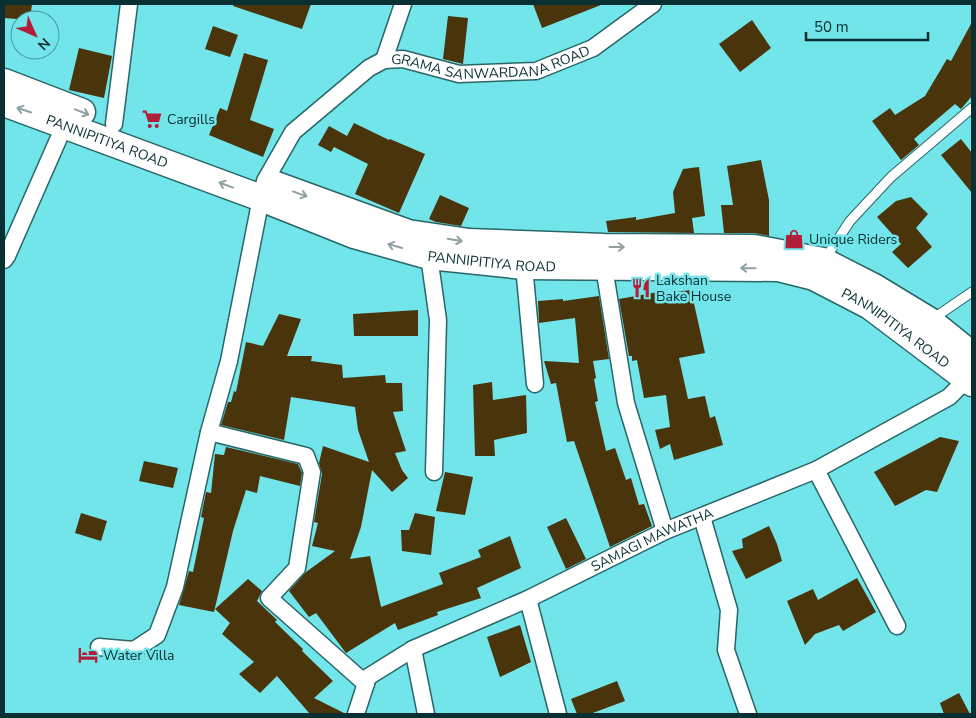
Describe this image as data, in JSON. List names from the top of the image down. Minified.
{"streets":{"main road":["PANNIPITIYA ROAD"],"street":["GRAMA SANWARDANA ROAD","SAMAGI MAWATHA"]},"crossings":[["GRAMA SANWARDANA ROAD","PANNIPITIYA ROAD"],["PANNIPITIYA ROAD","SAMAGI MAWATHA"]],"places":{"supermarket":["Cargills"],"shop":["Unique Riders"],"restaurant":["Lakshan Bake House"],"hotel":["Water Villa"]},"scale_bar":"50 m","north":"bottom right"}
